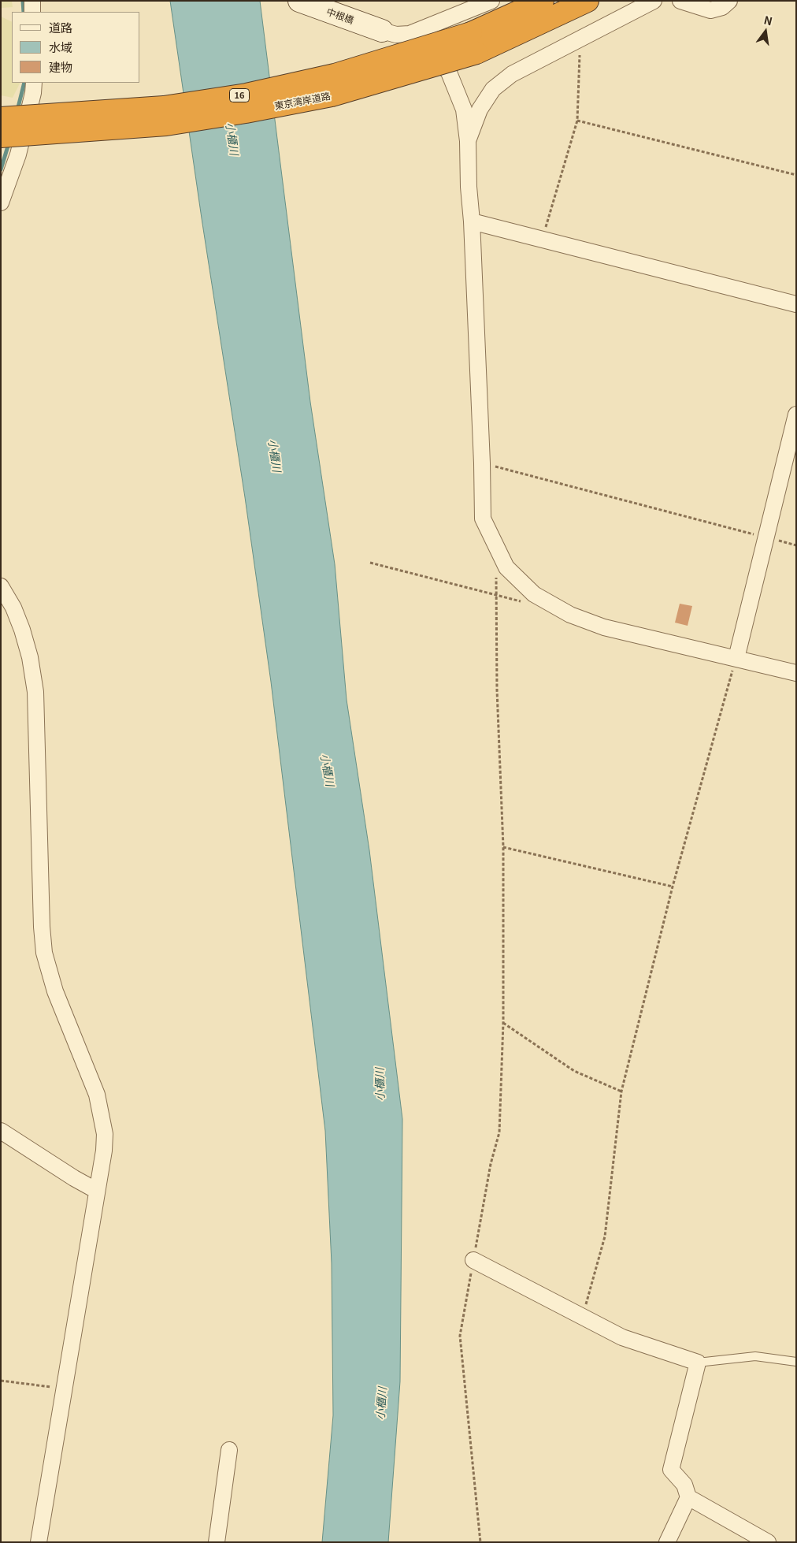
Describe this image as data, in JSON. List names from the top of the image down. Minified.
{"streets":{"highway":["16","東京湾岸道路"],"street":["中根橋"]},"water":["小櫃川"],"legend":["道路","水域","建物"],"north":"top"}
